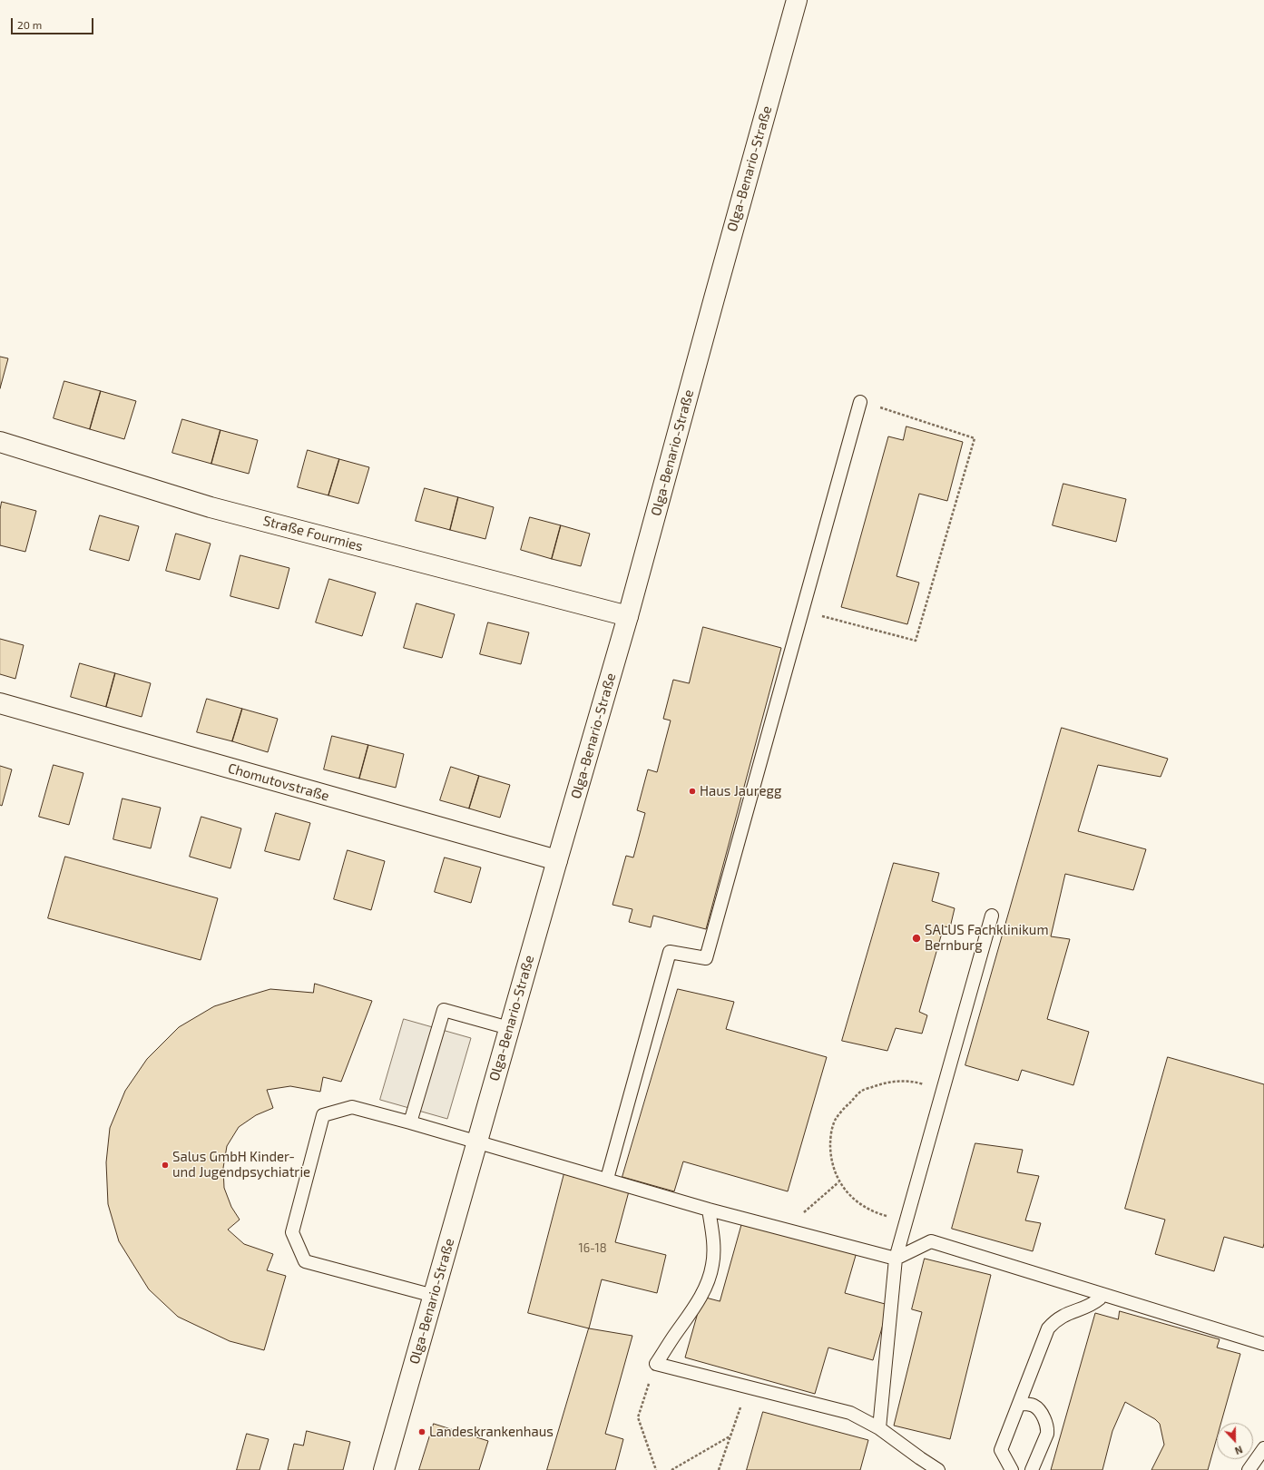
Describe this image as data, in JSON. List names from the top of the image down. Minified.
{"streets":{"street":["Olga-Benario-Straße","Straße Fourmies","Chomutovstraße"]},"crossings":[["Olga-Benario-Straße","Straße Fourmies"],["Olga-Benario-Straße","Chomutovstraße"]],"places":["Haus Jauregg","SALUS Fachklinikum Bernburg","Salus GmbH Kinder- und Jugendpsychiatrie","Landeskrankenhaus"],"house_numbers":["16-18"],"scale_bar":"20 m","north":"bottom"}
